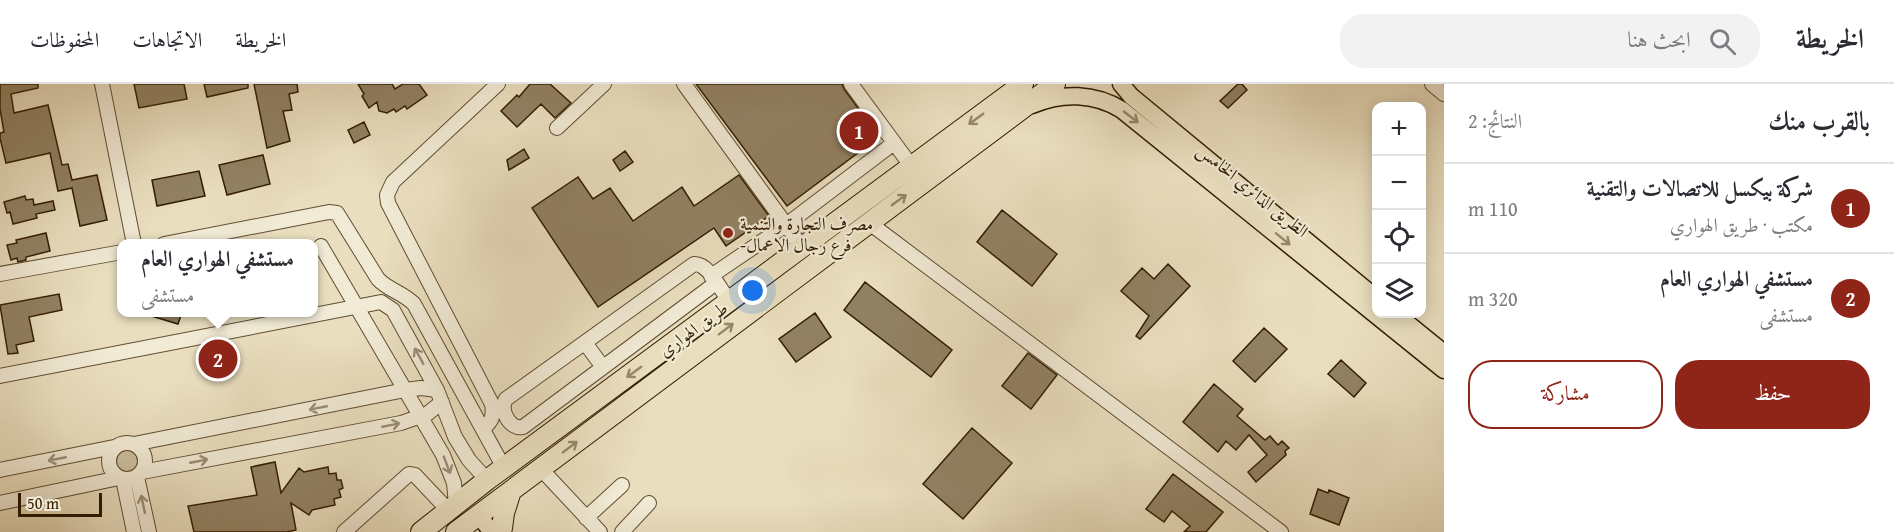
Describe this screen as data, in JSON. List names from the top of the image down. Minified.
{"streets":{"highway":["طريق الهواري"],"main road":["الطريق الدائري الخامس"]},"crossings":[["الطريق الدائري الخامس","طريق الهواري"]],"places":["مصرف التجارة والتنمية -فرع رجال الاعمال"],"scale_bar":"50 m","page":{"header":"الخريطة","search":"ابحث هنا","nav":["الخريطة","الاتجاهات","المحفوظات"],"heading":["بالقرب منك","النتائج: 2"],"map_buttons":["+","−"],"pins":["1","2"],"list":[{"mark":"1","name":"شركة بيكسل للاتصالات والتقنية","note":"مكتب · طريق الهواري","value":"110 m"},{"mark":"2","name":"مستشفي الهواري العام","note":"مستشفى","value":"320 m"}],"popup":["مستشفي الهواري العام","مستشفى"],"buttons":["حفظ","مشاركة"],"scale":"50 m"}}
